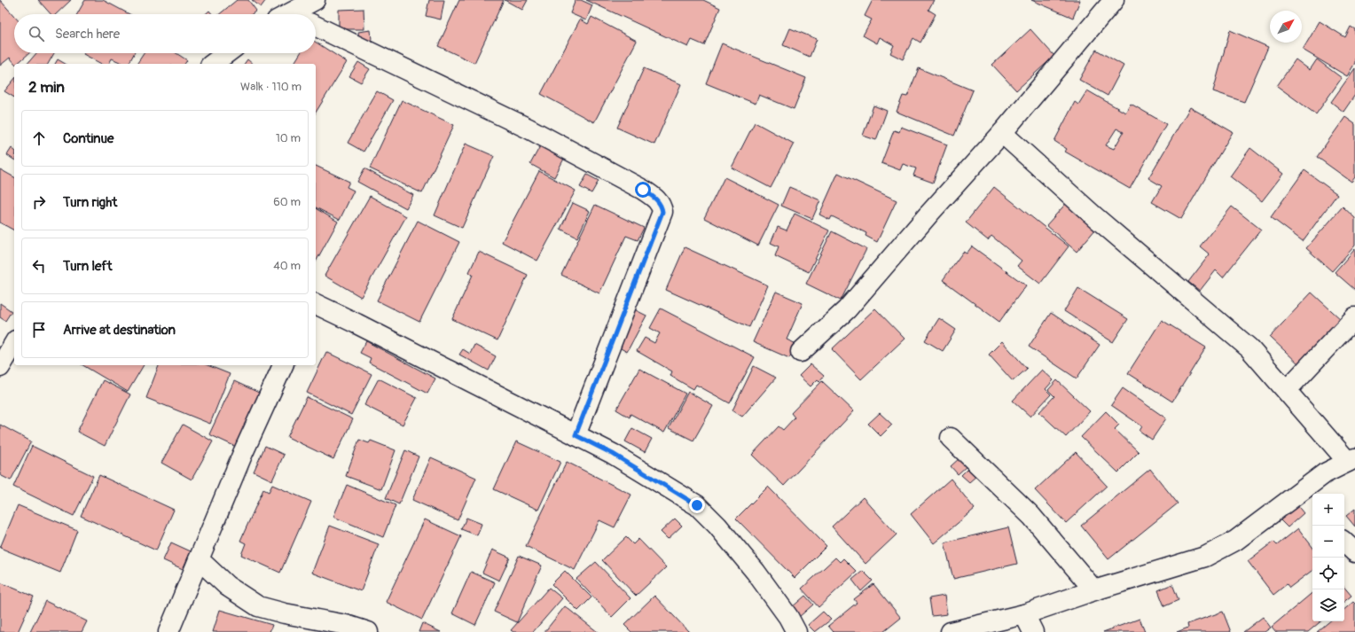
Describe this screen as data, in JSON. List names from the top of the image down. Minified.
{"north":"top right","page":{"search":"Search here","heading":["2 min","Walk · 110 m"],"list":[["Continue","10 m"],["Turn right","60 m"],["Turn left","40 m"],"Arrive at destination"],"map_buttons":["+","−"]}}
